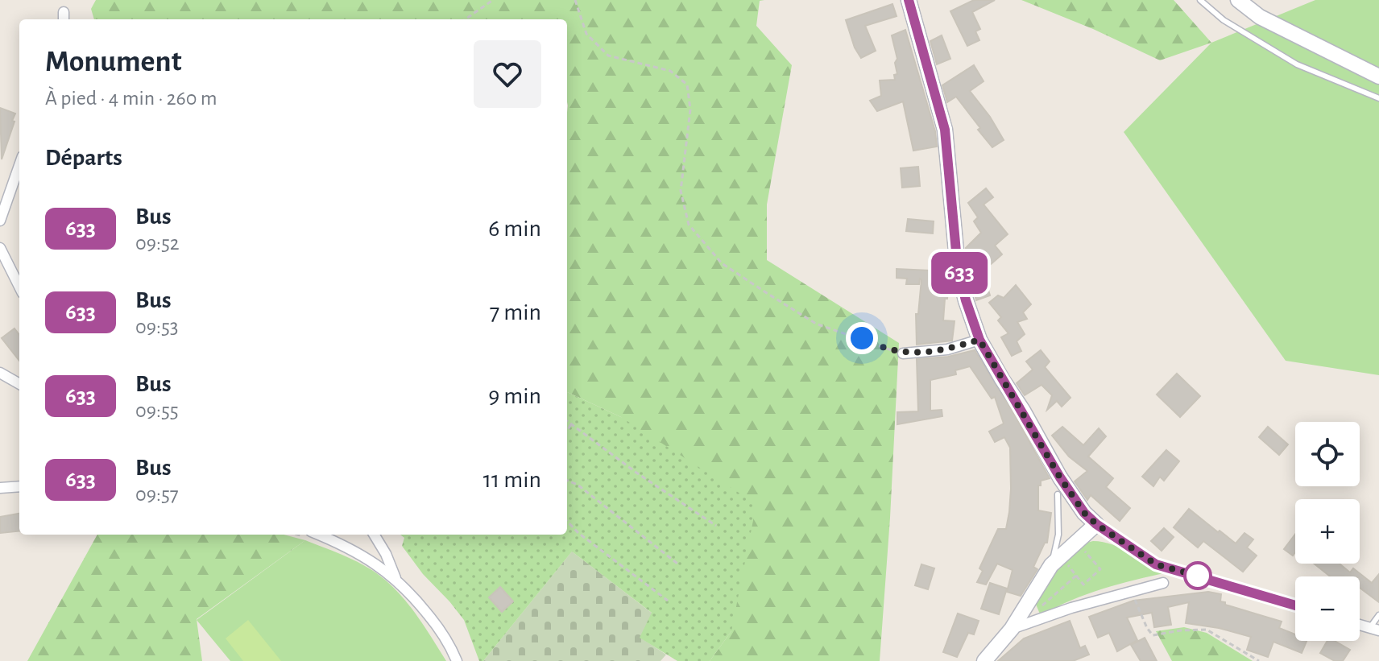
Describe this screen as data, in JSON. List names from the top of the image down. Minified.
{"lines":["bus line 633"],"page":{"on_map":"633","heading":[["Monument","À pied · 4 min · 260 m"],"Départs"],"list":[{"mark":"633","name":"Bus","note":"09:52","value":"6 min"},{"mark":"633","name":"Bus","note":"09:53","value":"7 min"},{"mark":"633","name":"Bus","note":"09:55","value":"9 min"},{"mark":"633","name":"Bus","note":"09:57","value":"11 min"}],"map_buttons":["+","−"]}}
